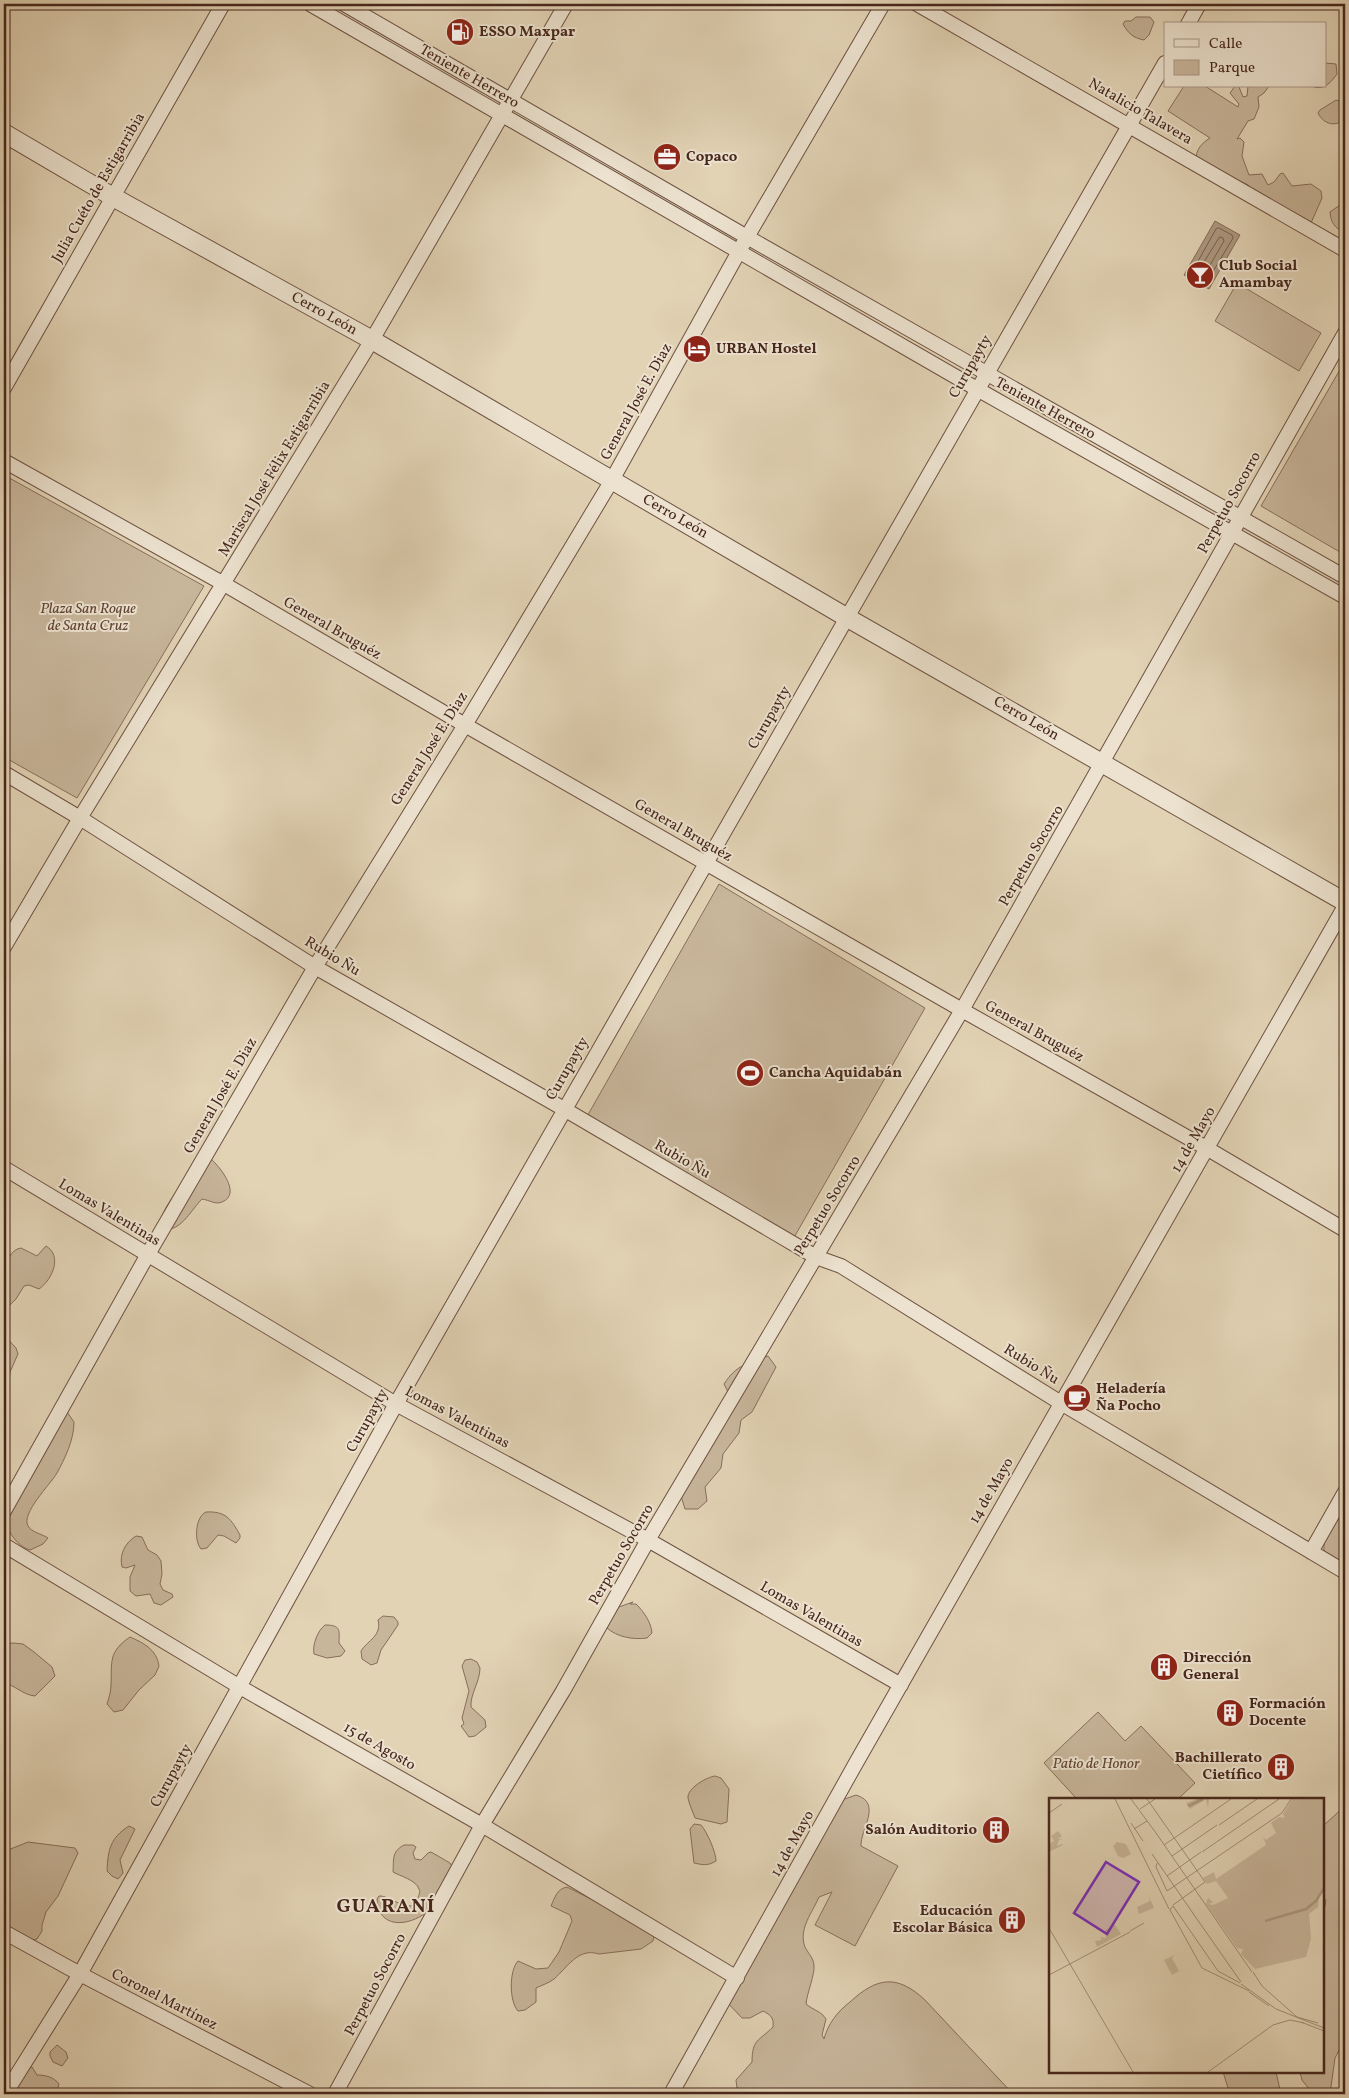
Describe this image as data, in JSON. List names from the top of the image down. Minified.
{"streets":{"street":["Teniente Herrero","Natalicio Talavera","Julia Cuéto de Estigarribia","Cerro León","Curupayty","General José E. Diaz","Mariscal José Félix Estigarribia","Perpetuo Socorro","General Bruguéz","Rubio Ñu","14 de Mayo","Lomas Valentinas","15 de Agosto","Coronel Martínez"]},"crossings":[["Teniente Herrero","Curupayty"],["Teniente Herrero","General José E. Diaz"],["Teniente Herrero","Mariscal José Félix Estigarribia"],["Teniente Herrero","Perpetuo Socorro"],["Natalicio Talavera","Curupayty"],["Julia Cuéto de Estigarribia","Cerro León"],["Cerro León","Curupayty"],["Cerro León","General José E. Diaz"],["Cerro León","Mariscal José Félix Estigarribia"],["Cerro León","Perpetuo Socorro"],["Curupayty","General Bruguéz"],["Curupayty","Rubio Ñu"],["Curupayty","Lomas Valentinas"],["Curupayty","15 de Agosto"],["Curupayty","Coronel Martínez"],["General José E. Diaz","General Bruguéz"],["General José E. Diaz","Rubio Ñu"],["General José E. Diaz","Lomas Valentinas"],["Mariscal José Félix Estigarribia","General Bruguéz"],["Mariscal José Félix Estigarribia","Rubio Ñu"],["Perpetuo Socorro","General Bruguéz"],["Perpetuo Socorro","Rubio Ñu"],["Perpetuo Socorro","Lomas Valentinas"],["Perpetuo Socorro","15 de Agosto"],["General Bruguéz","14 de Mayo"],["Rubio Ñu","14 de Mayo"],["14 de Mayo","Lomas Valentinas"],["14 de Mayo","15 de Agosto"]],"districts":["GUARANÍ"],"parks":["Plaza San Roque de Santa Cruz","Patio de Honor"],"places":{"fuel station":["ESSO Maxpar"],"office":["Copaco"],"bar":["Club Social Amambay"],"hotel":["URBAN Hostel"],"sports":["Cancha Aquidabán"],"cafe":["Heladería Ña Pocho"],"building":["Dirección General","Formación Docente","Bachillerato Cietífico","Salón Auditorio","Educación Escolar Básica"]},"legend":["Calle","Parque"]}
